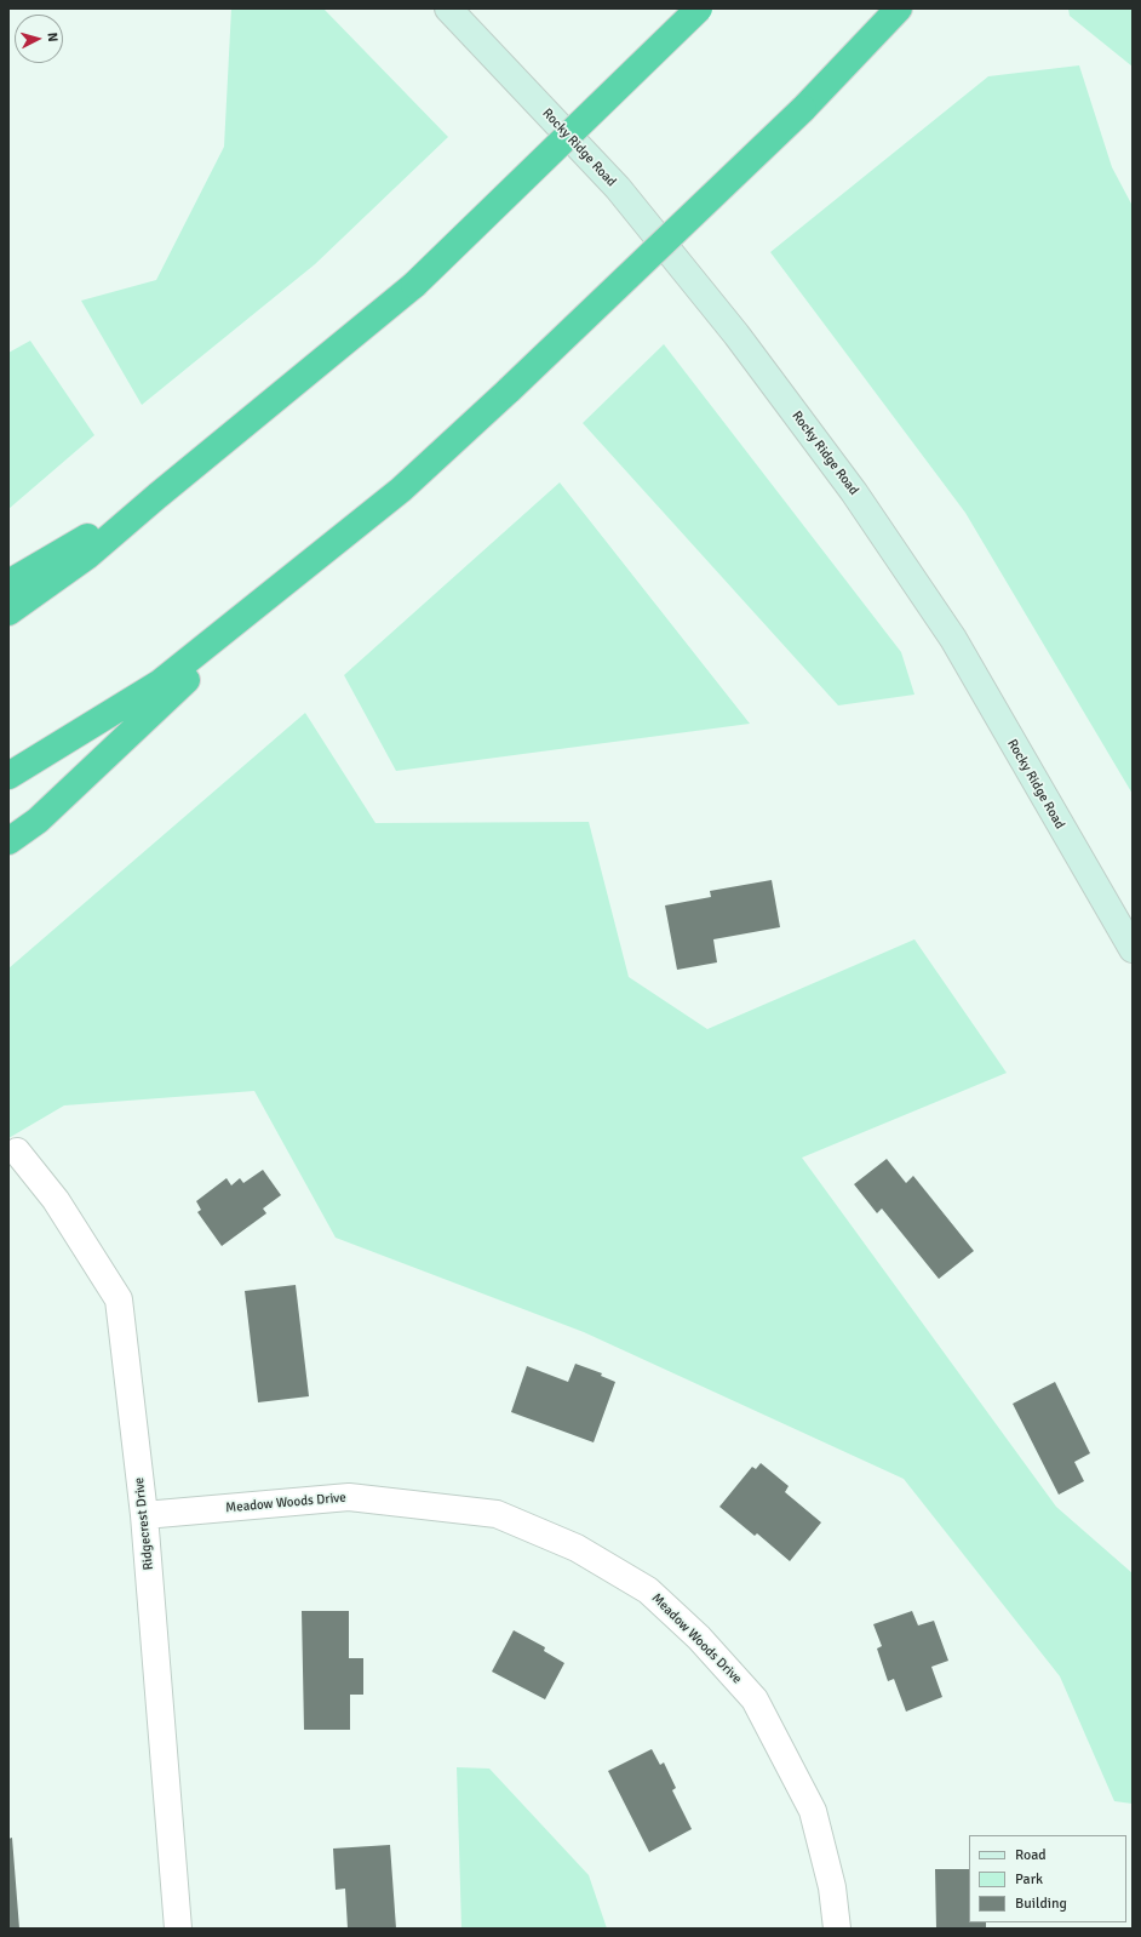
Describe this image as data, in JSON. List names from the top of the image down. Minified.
{"streets":{"main road":["Rocky Ridge Road"],"street":["Meadow Woods Drive","Ridgecrest Drive"]},"crossings":[["Meadow Woods Drive","Ridgecrest Drive"]],"legend":["Road","Park","Building"],"north":"right"}
